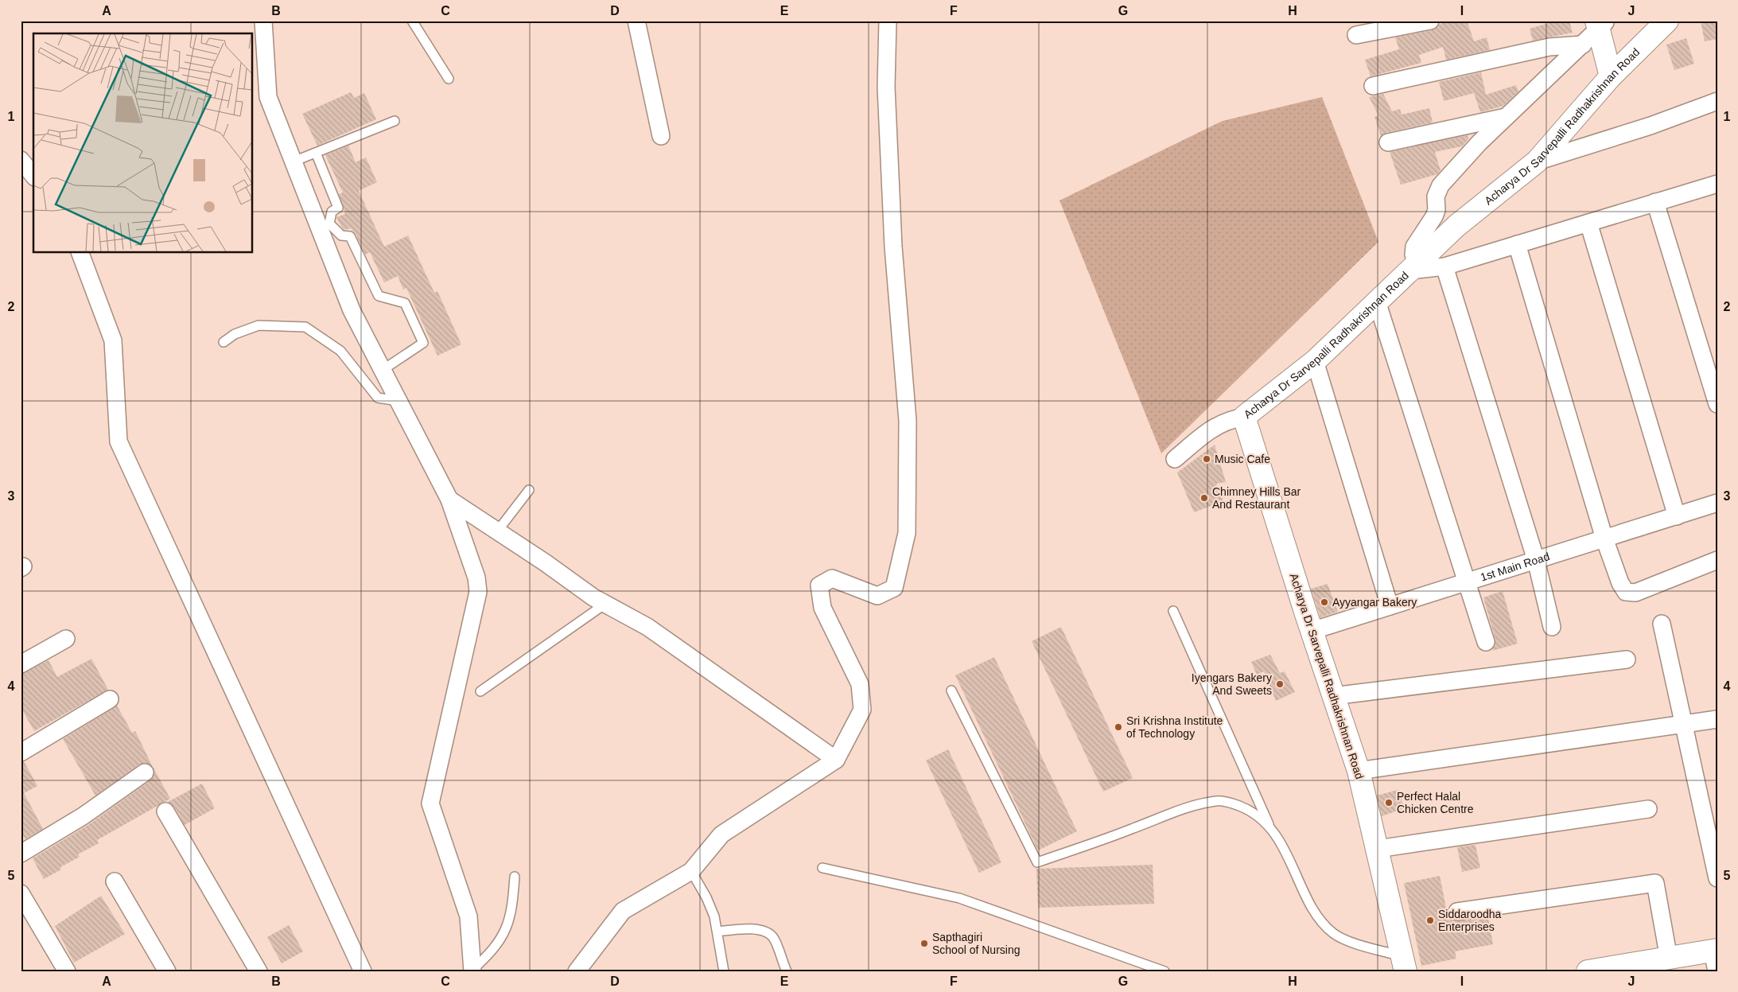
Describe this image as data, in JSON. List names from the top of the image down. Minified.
{"streets":{"street":["Acharya Dr Sarvepalli Radhakrishnan Road","1st Main Road"]},"crossings":[["Acharya Dr Sarvepalli Radhakrishnan Road","1st Main Road"]],"places":["Music Cafe","Chimney Hills Bar And Restaurant","Ayyangar Bakery","Iyengars Bakery And Sweets","Sri Krishna Institute of Technology","Perfect Halal Chicken Centre","Siddaroodha Enterprises","Sapthagiri School of Nursing"],"grid":{"columns":["A","B","C","D","E","F","G","H","I","J"],"rows":["1","2","3","4","5"]}}
